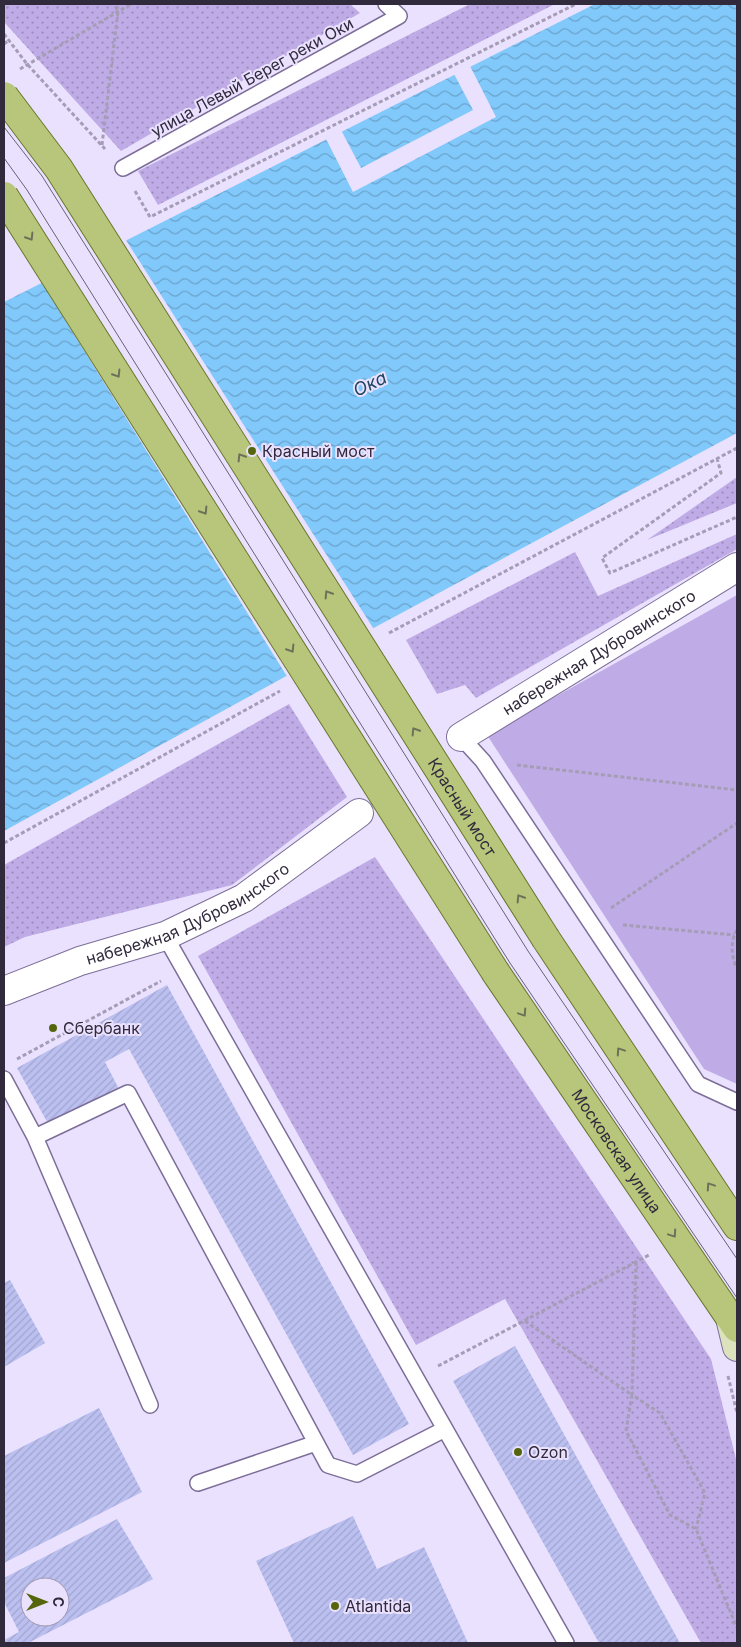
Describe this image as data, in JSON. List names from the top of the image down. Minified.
{"streets":{"main road":["Красный мост","Московская улица"],"street":["набережная Дубровинского"],"lane":["улица Левый Берег реки Оки"]},"one_way":["Красный мост","Московская улица"],"water":["Ока"],"places":["Красный мост","Сбербанк","Ozon","Atlantida"],"north":"right"}
